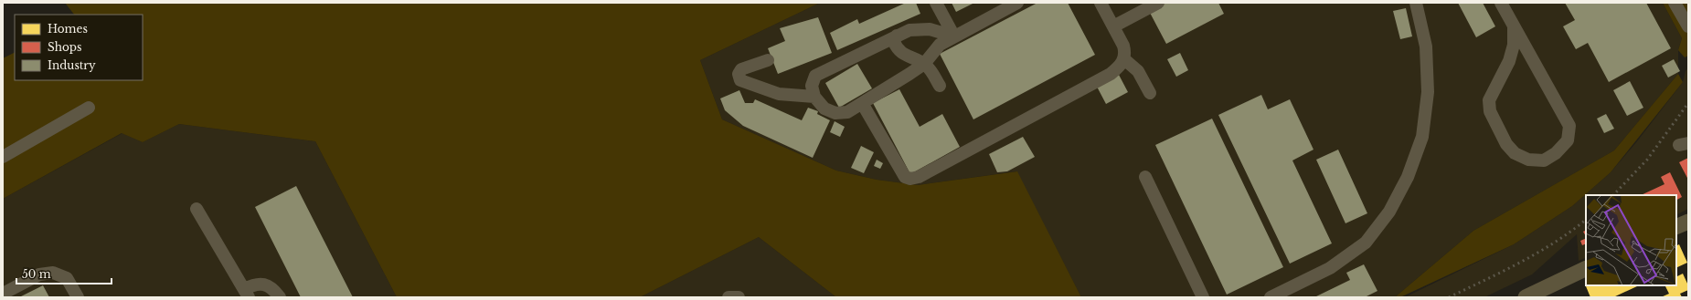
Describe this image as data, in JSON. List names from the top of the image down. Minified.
{"legend":["Homes","Shops","Industry"],"scale_bar":"50 m"}
